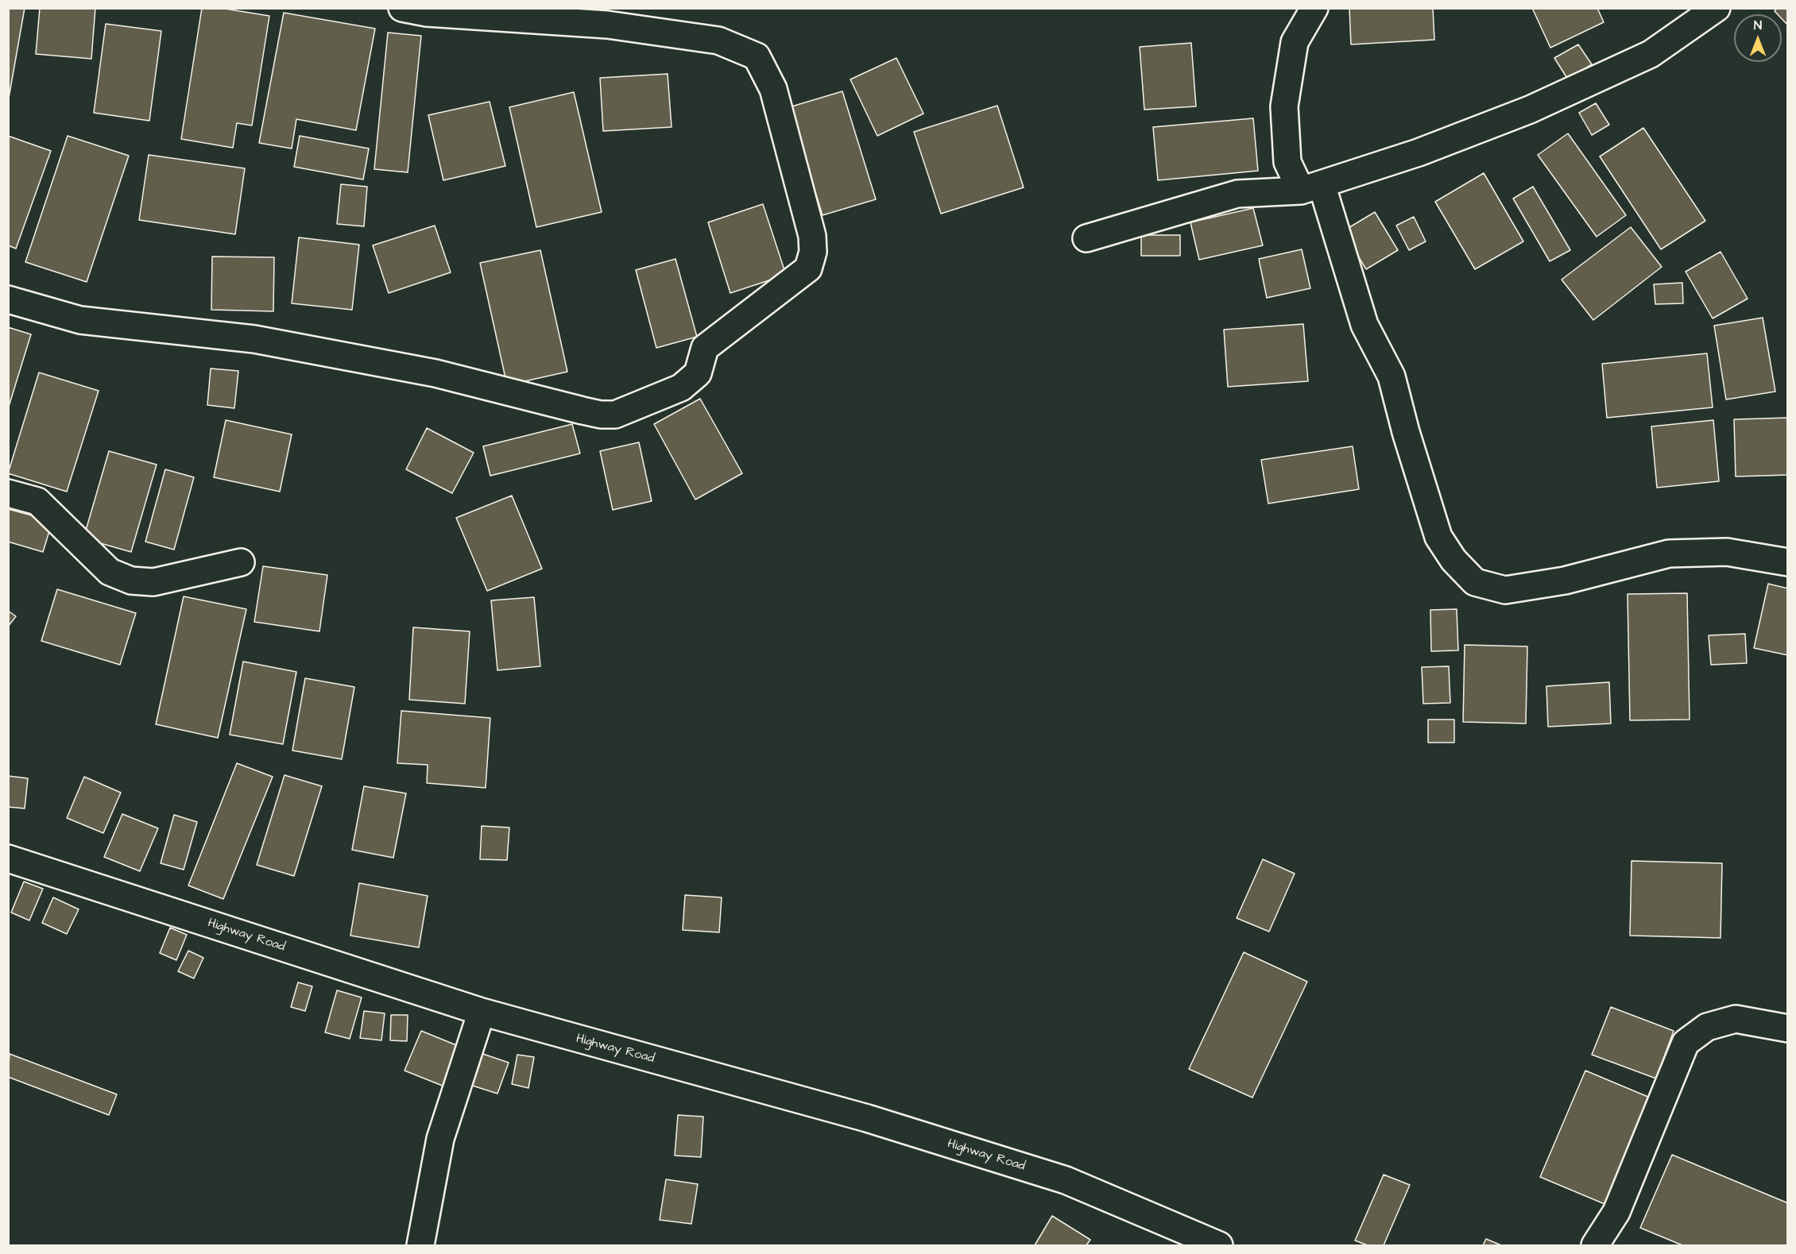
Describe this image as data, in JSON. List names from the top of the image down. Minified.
{"streets":{"street":["Highway Road"]},"north":"top"}
